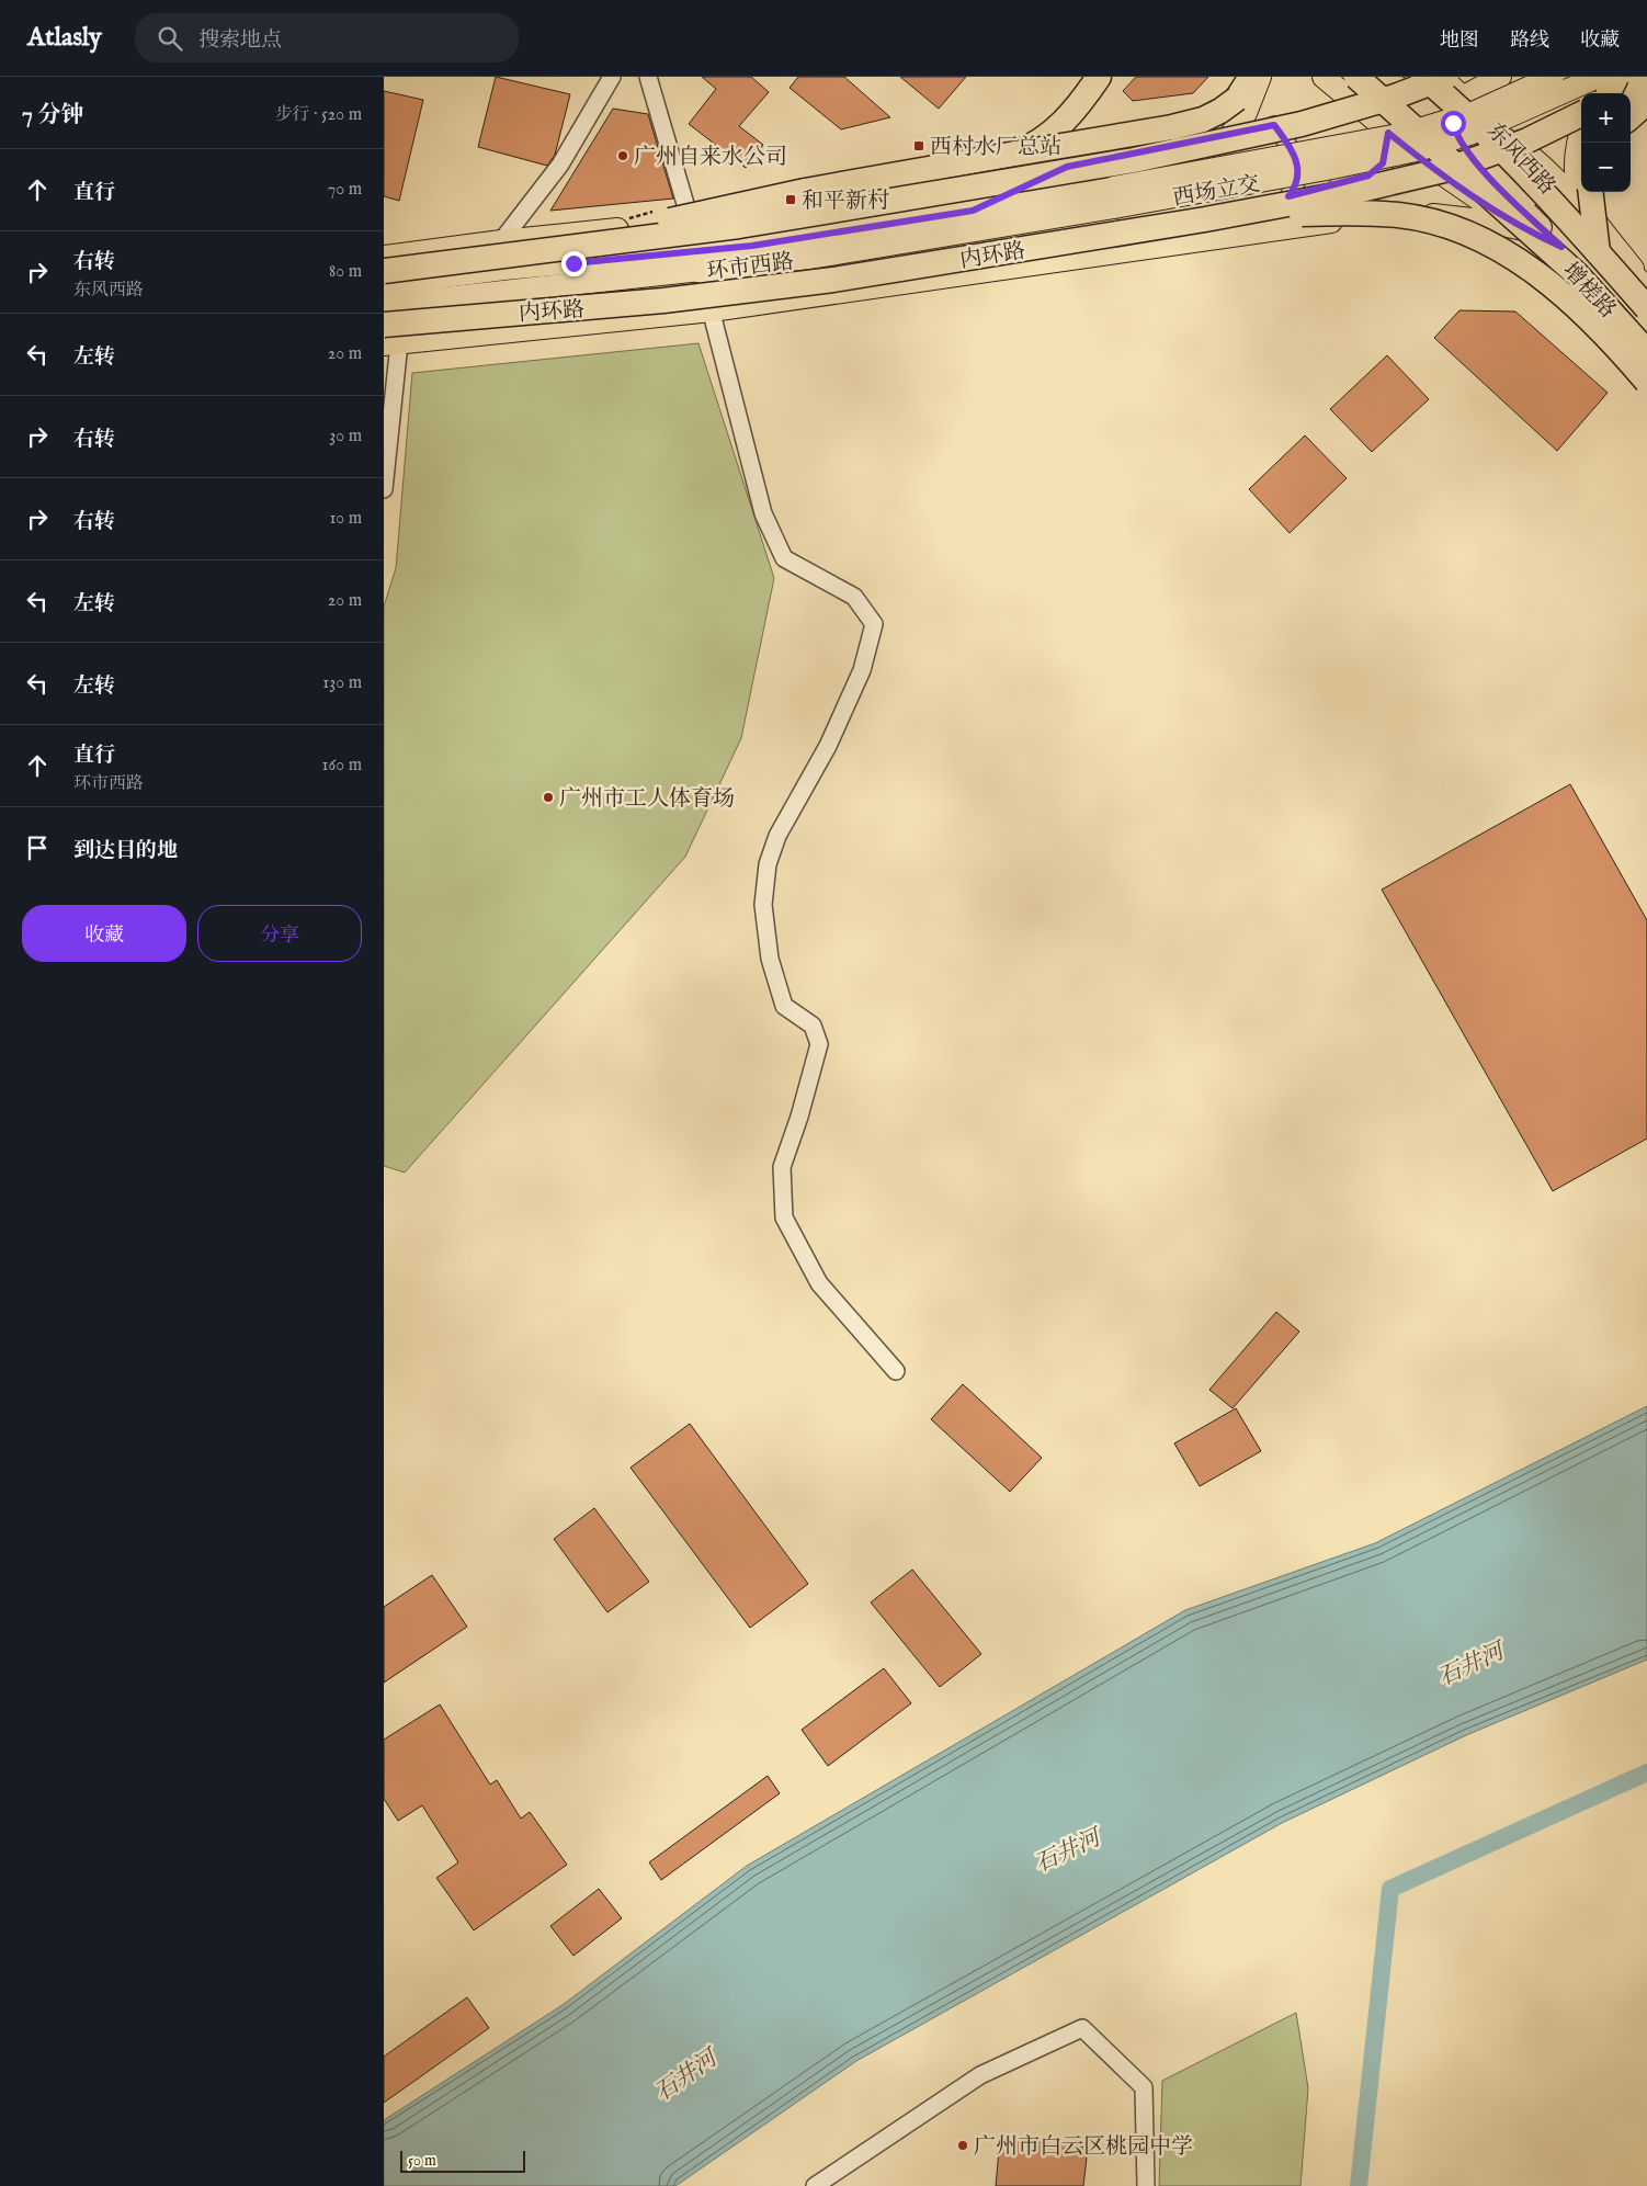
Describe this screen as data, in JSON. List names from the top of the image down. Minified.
{"streets":{"highway":["内环路","增槎路"],"main road":["东风西路","西场立交","环市西路"]},"crossings":[["东风西路","增槎路"],["西场立交","环市西路"]],"water":["石井河"],"places":{"transit":["西村水厂总站","和平新村"],"other":["广州自来水公司","广州市工人体育场","广州市白云区桃园中学"]},"scale_bar":"50 m","page":{"header":"Atlasly","search":"搜索地点","nav":["地图","路线","收藏"],"heading":["7 分钟","步行 · 520 m"],"map_buttons":["+","−"],"list":[["直行","70 m"],["右转","东风西路","80 m"],["左转","20 m"],["右转","30 m"],["右转","10 m"],["左转","20 m"],["左转","130 m"],["直行","环市西路","160 m"],"到达目的地"],"buttons":["收藏","分享"],"scale":"50 m"}}
